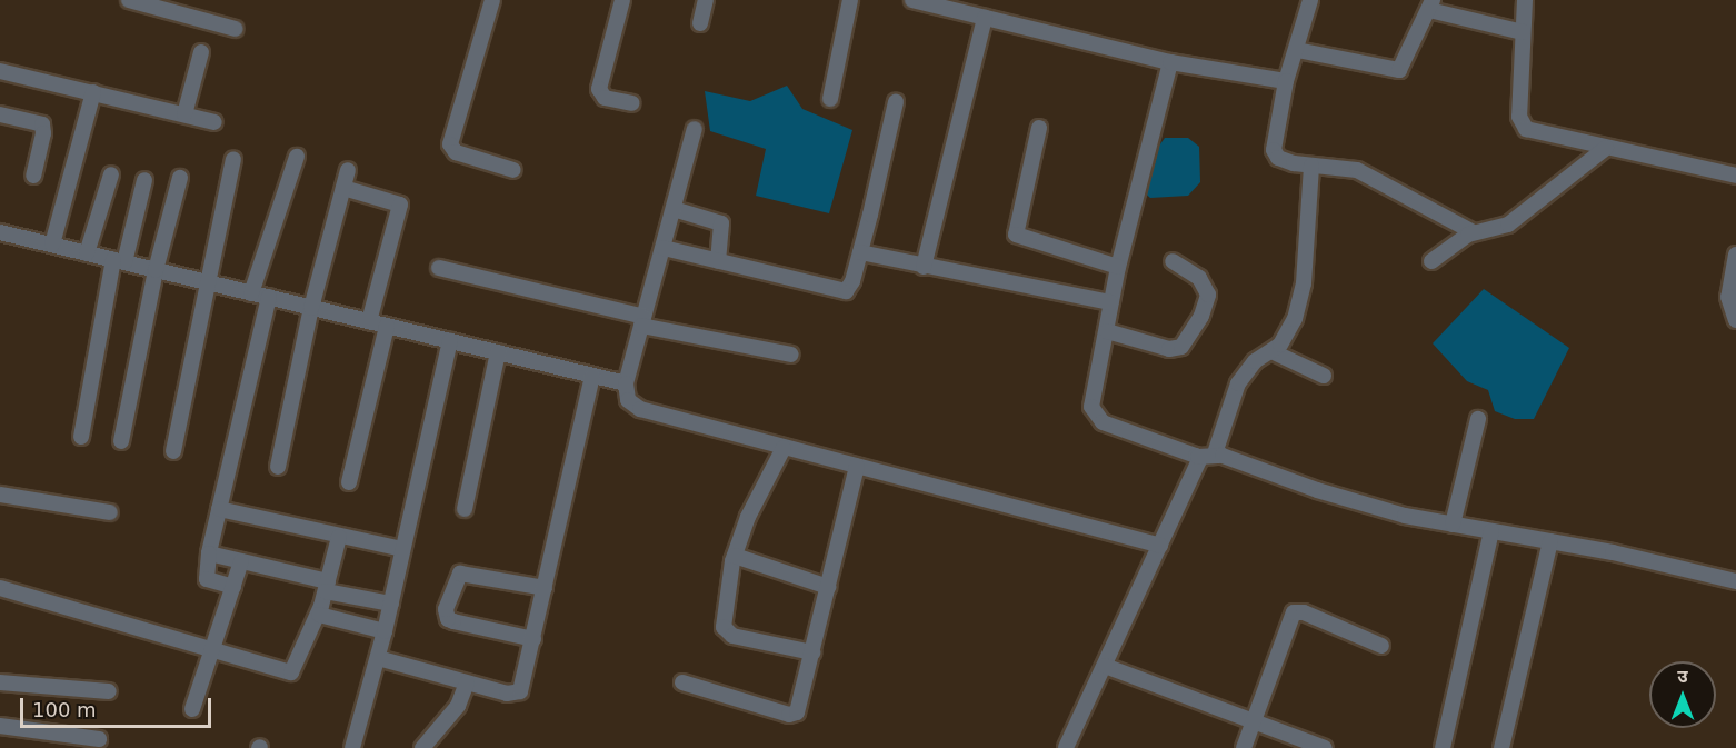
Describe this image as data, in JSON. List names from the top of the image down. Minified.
{"scale_bar":"100 m","north":"top"}
